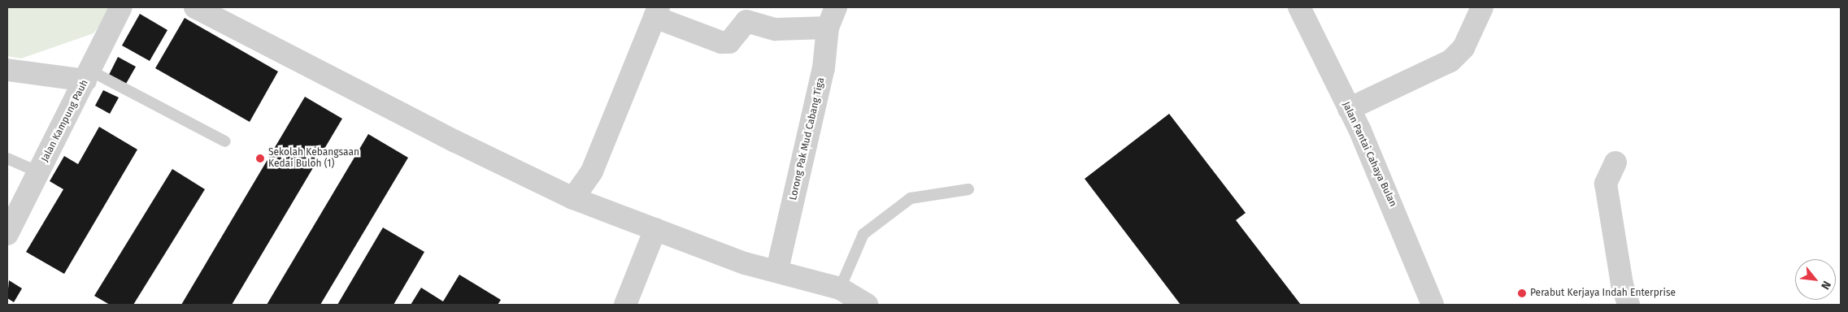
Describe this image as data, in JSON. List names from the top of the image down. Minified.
{"streets":{"street":["Jalan Kampung Pauh","Lorong Pak Mud Cabang Tiga","Jalan Pantai Cahaya Bulan"]},"places":["Sekolah Kebangsaan Kedai Buloh (1)","Perabut Kerjaya Indah Enterprise"],"north":"bottom right"}
